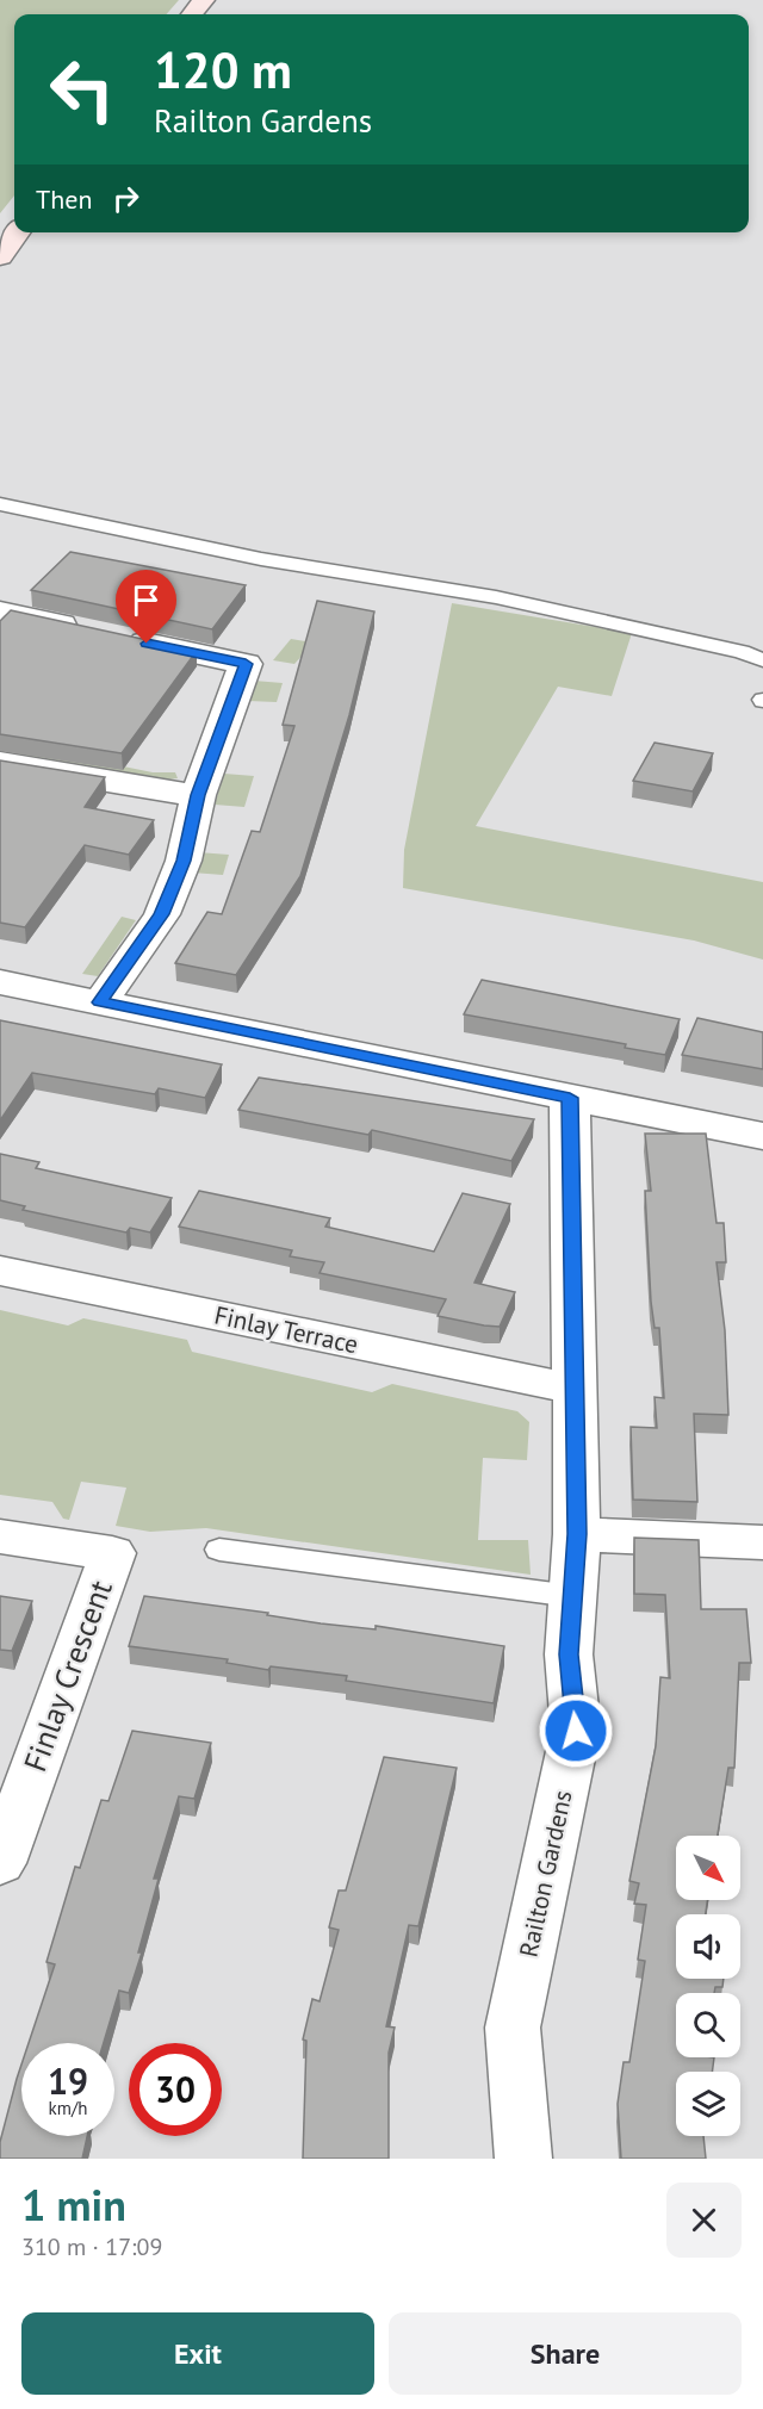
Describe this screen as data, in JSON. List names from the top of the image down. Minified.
{"streets":{"street":["Finlay Terrace","Finlay Crescent","Railton Gardens"]},"crossings":[["Finlay Terrace","Railton Gardens"]],"north":"bottom right","page":{"turn":["120 m","Railton Gardens"],"then":"Then","speed":"19 km/h","limit":"30","heading":["1 min","310 m · 17:09"],"buttons":["Exit","Share"]}}
